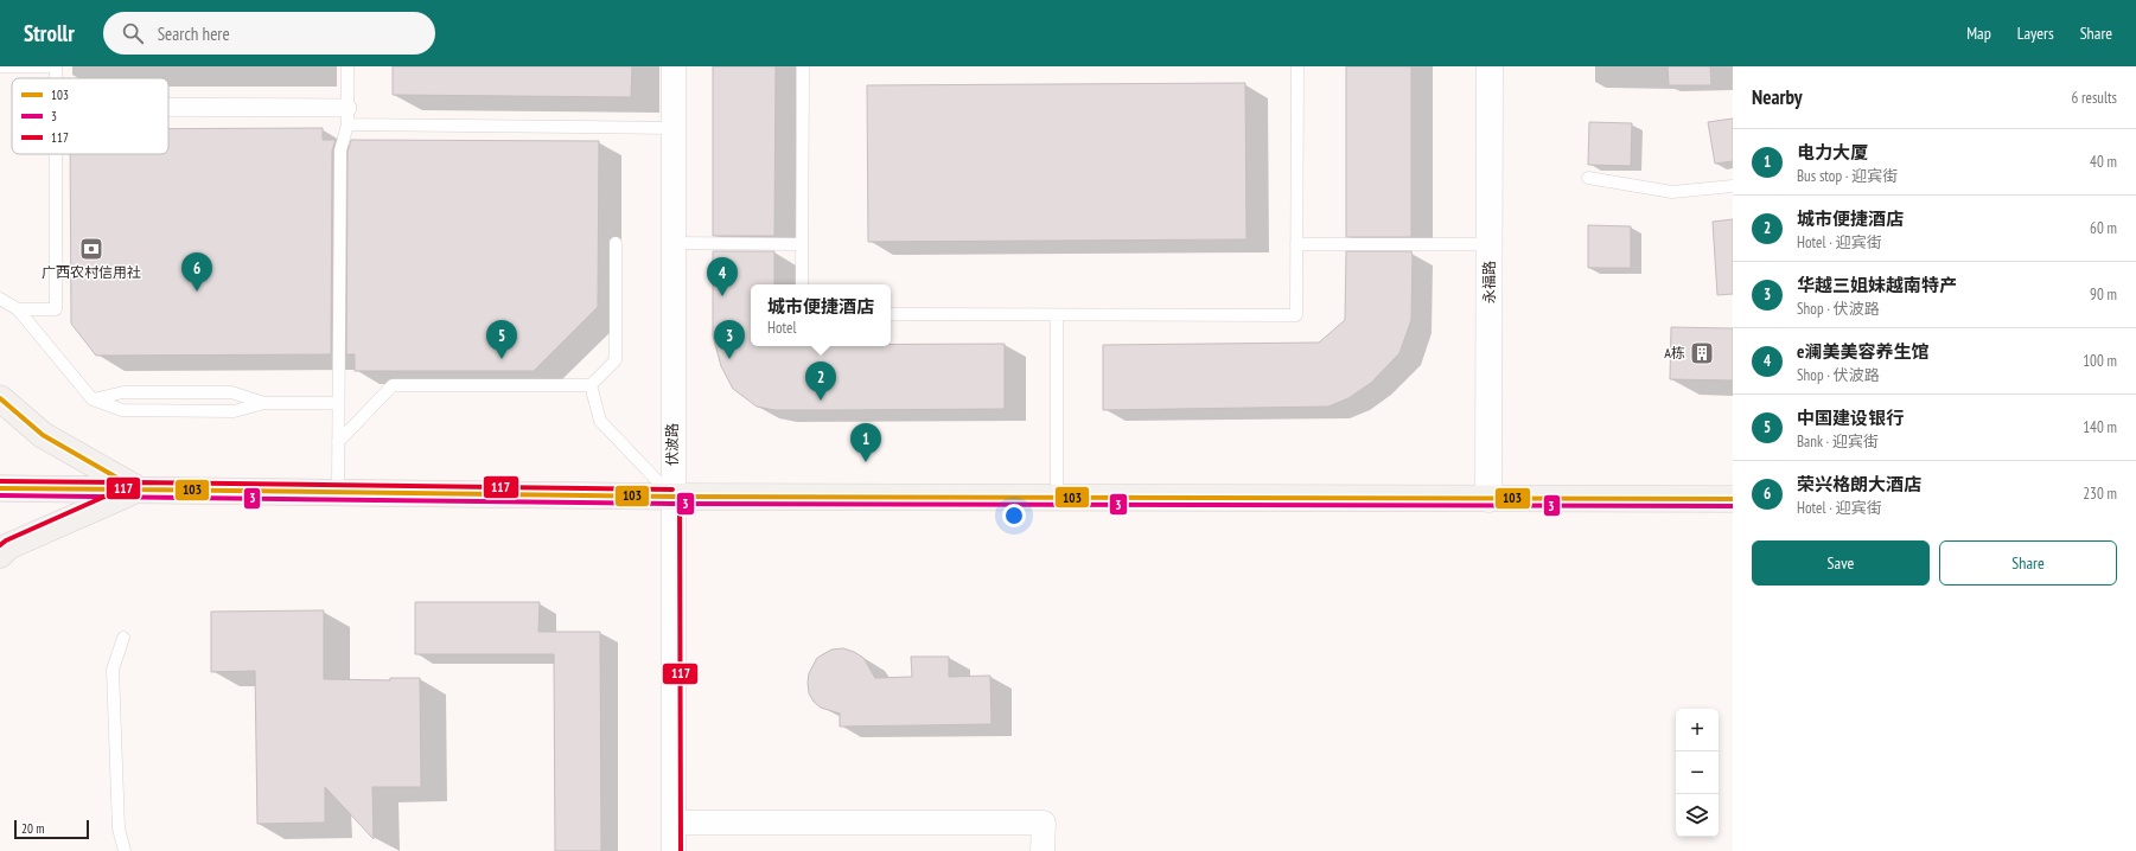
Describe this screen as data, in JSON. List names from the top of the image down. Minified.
{"streets":{"street":["永福路","伏波路"]},"places":{"bank":["广西农村信用社"],"building":["A栋"]},"lines":["transit line 103","transit line 117","transit line 3"],"legend":["103","3","117"],"scale_bar":"20 m","page":{"header":"Strollr","search":"Search here","nav":["Map","Layers","Share"],"heading":["Nearby","6 results"],"list":[{"mark":"1","name":"电力大厦","note":"Bus stop · 迎宾街","value":"40 m"},{"mark":"2","name":"城市便捷酒店","note":"Hotel · 迎宾街","value":"60 m"},{"mark":"3","name":"华越三姐妹越南特产","note":"Shop · 伏波路","value":"90 m"},{"mark":"4","name":"e澜美美容养生馆","note":"Shop · 伏波路","value":"100 m"},{"mark":"5","name":"中国建设银行","note":"Bank · 迎宾街","value":"140 m"},{"mark":"6","name":"荣兴格朗大酒店","note":"Hotel · 迎宾街","value":"230 m"}],"pins":["6","4","3","5","2","1"],"popup":["城市便捷酒店","Hotel"],"buttons":["Save","Share"],"map_buttons":["+","−"],"scale":"20 m"}}
